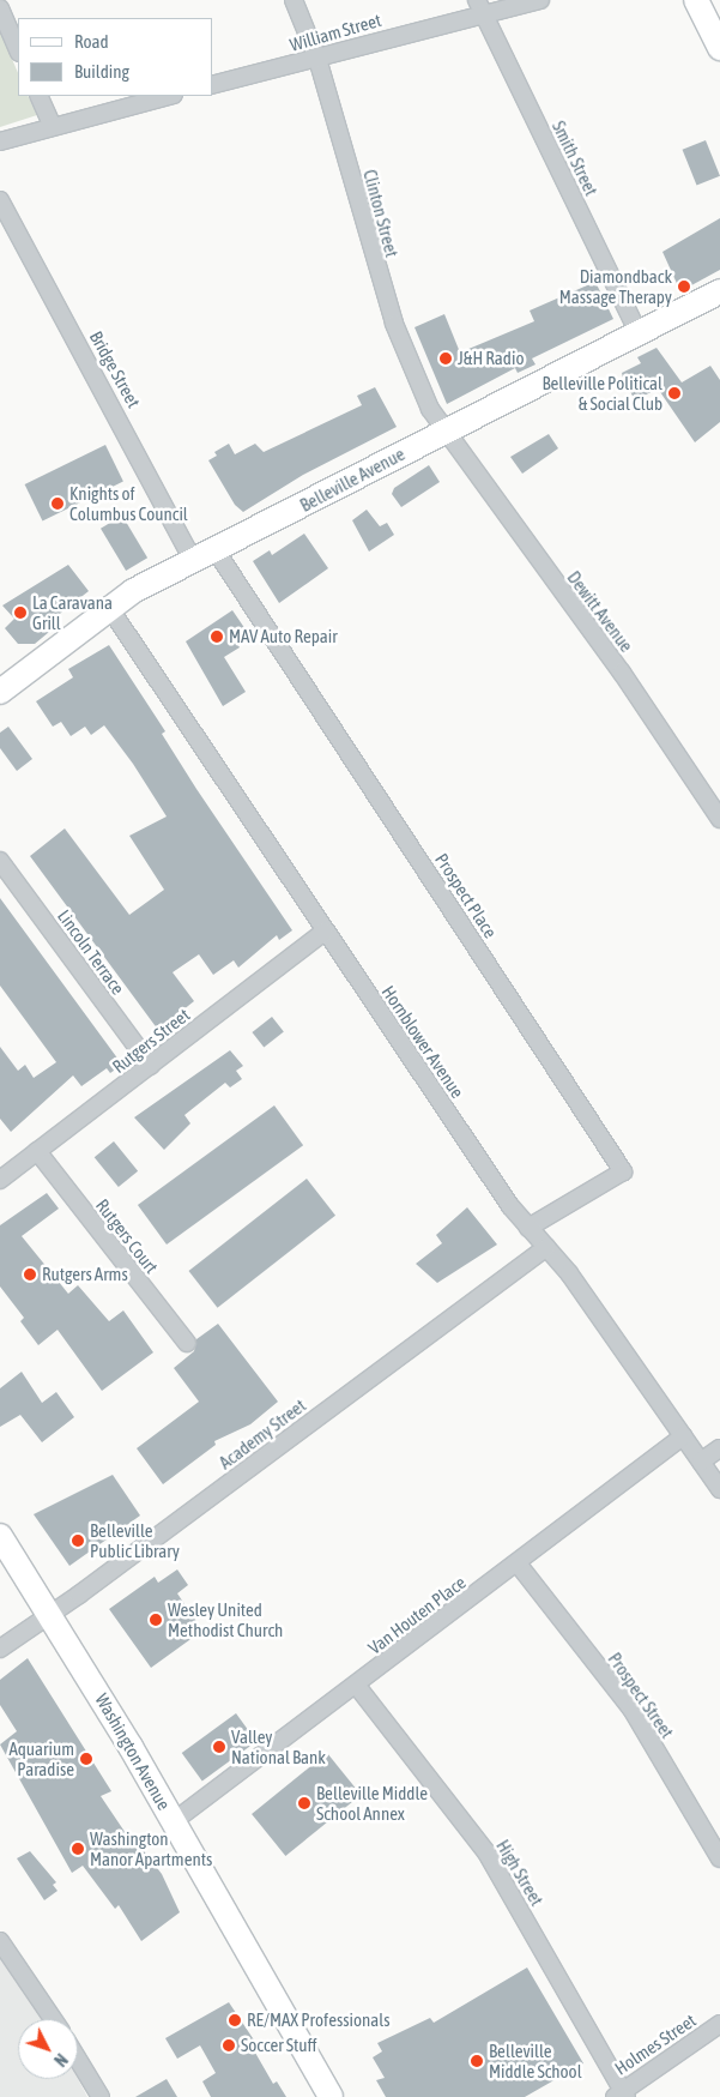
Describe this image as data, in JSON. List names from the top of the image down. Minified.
{"streets":{"main road":["Belleville Avenue","Washington Avenue"],"street":["William Street","Smith Street","Clinton Street","Bridge Street","Dewitt Avenue","Prospect Place","Lincoln Terrace","Rutgers Street","Hornblower Avenue","Rutgers Court","Academy Street","Van Houten Place","Prospect Street","High Street","Holmes Street"]},"crossings":[["William Street","Smith Street"],["William Street","Clinton Street"],["Smith Street","Belleville Avenue"],["Clinton Street","Belleville Avenue"],["Clinton Street","Dewitt Avenue"],["Bridge Street","Belleville Avenue"],["Belleville Avenue","Dewitt Avenue"],["Belleville Avenue","Prospect Place"],["Belleville Avenue","Hornblower Avenue"],["Prospect Place","Hornblower Avenue"],["Lincoln Terrace","Rutgers Street"],["Rutgers Street","Hornblower Avenue"],["Rutgers Street","Rutgers Court"],["Hornblower Avenue","Academy Street"],["Hornblower Avenue","Van Houten Place"],["Academy Street","Washington Avenue"],["Van Houten Place","Prospect Street"],["Van Houten Place","Washington Avenue"],["Van Houten Place","High Street"],["High Street","Holmes Street"]],"places":["Diamondback Massage Therapy","J&H Radio","Belleville Political & Social Club","Knights of Columbus Council","La Caravana Grill","MAV Auto Repair","Rutgers Arms","Belleville Public Library","Wesley United Methodist Church","Valley National Bank","Aquarium Paradise","Belleville Middle School Annex","Washington Manor Apartments","RE/MAX Professionals","Soccer Stuff","Belleville Middle School"],"legend":["Road","Building"],"north":"bottom right"}
